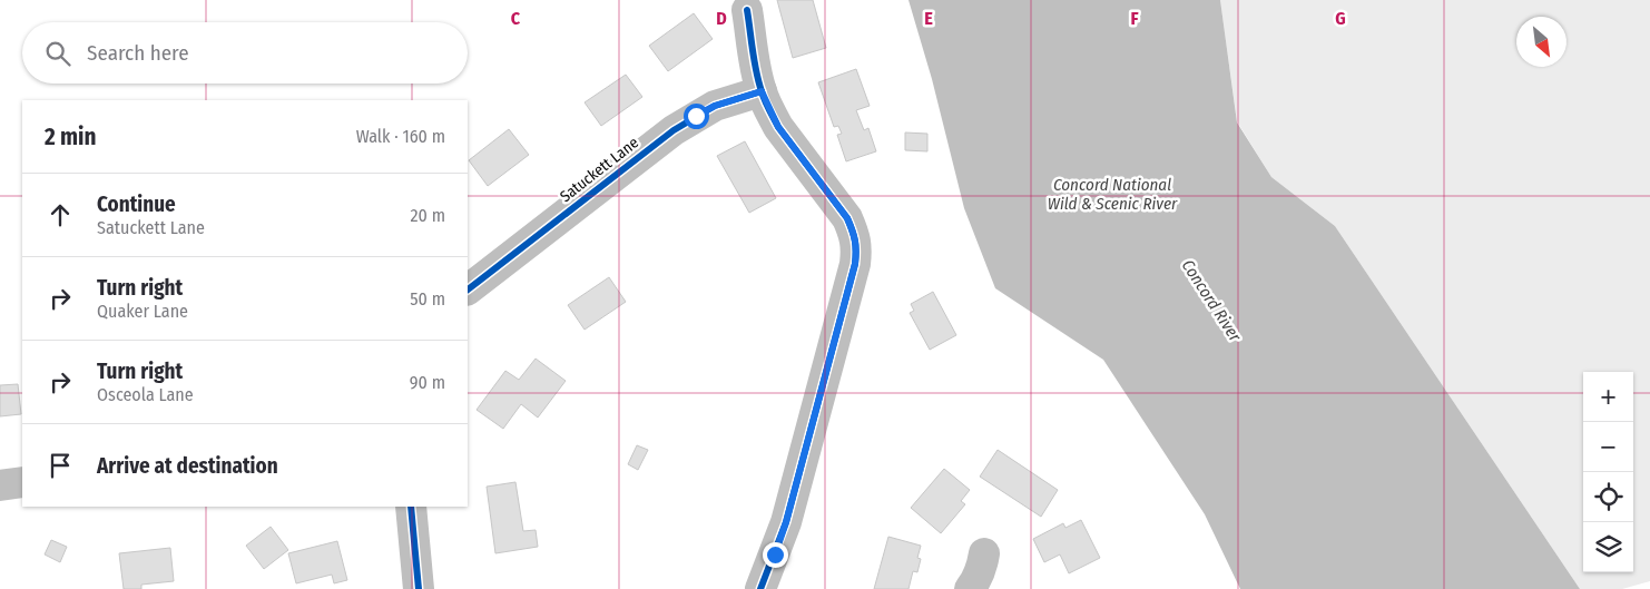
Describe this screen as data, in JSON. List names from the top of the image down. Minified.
{"streets":{"street":["Satuckett Lane"]},"water":["Concord National Wild & Scenic River","Concord River"],"north":"bottom right","page":{"search":"Search here","heading":["2 min","Walk · 160 m"],"list":[["Continue","Satuckett Lane","20 m"],["Turn right","Quaker Lane","50 m"],["Turn right","Osceola Lane","90 m"],"Arrive at destination"],"map_buttons":["+","−"]},"grid":{"columns":["C","D","E","F","G"]}}
